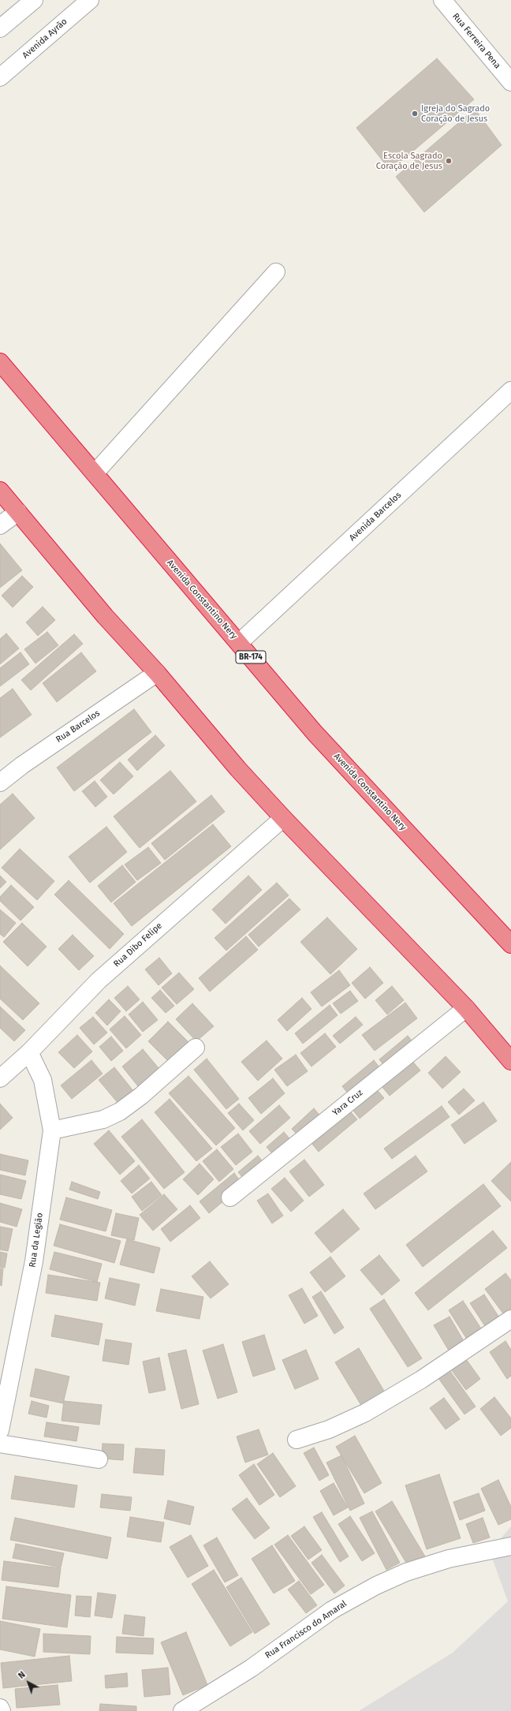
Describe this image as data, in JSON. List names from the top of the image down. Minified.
{"streets":{"highway":["Avenida Constantino Nery","BR-174"],"street":["Avenida Ayrão","Rua Ferreira Pena","Avenida Barcelos","Rua Barcelos","Rua Dibo Felipe","Yara Cruz","Rua da Legião","Rua Francisco do Amaral"]},"crossings":[["Avenida Barcelos","Avenida Constantino Nery"],["Rua Dibo Felipe","Rua da Legião"]],"places":["Igreja do Sagrado Coração de Jesus","Escola Sagrado Coração de Jesus"],"north":"top left"}
